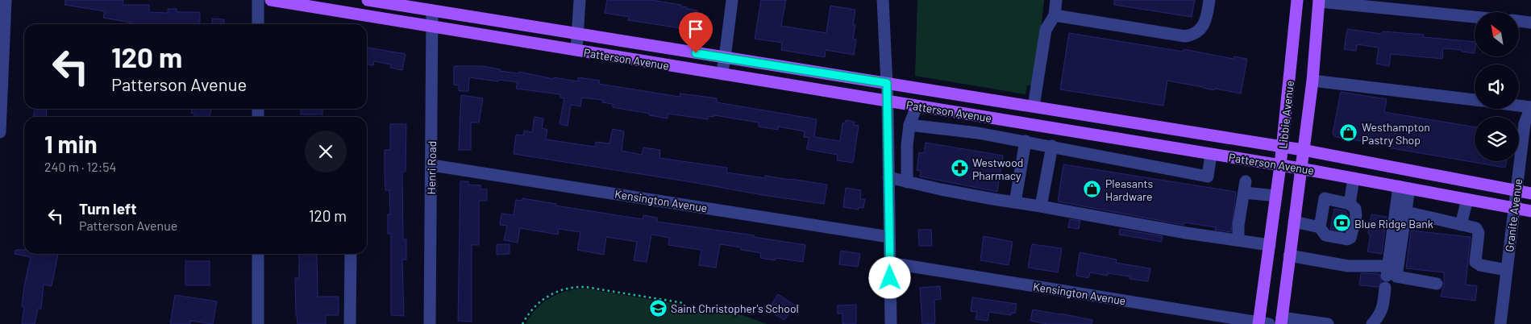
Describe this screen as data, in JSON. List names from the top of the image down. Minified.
{"streets":{"main road":["Patterson Avenue","Libbie Avenue"],"street":["Henri Road","Kensington Avenue","Granite Avenue"]},"crossings":[["Patterson Avenue","Libbie Avenue"],["Patterson Avenue","Henri Road"],["Patterson Avenue","Granite Avenue"],["Libbie Avenue","Kensington Avenue"],["Henri Road","Kensington Avenue"]],"places":{"shop":["Westhampton Pastry Shop","Pleasants Hardware"],"pharmacy":["Westwood Pharmacy"],"bank":["Blue Ridge Bank"],"school or university":["Saint Christopher's School"]},"north":"top left","page":{"turn":["120 m","Patterson Avenue"],"heading":["1 min","240 m · 12:54"],"list":[{"name":"Turn left","note":"Patterson Avenue","value":"120 m"}]}}
